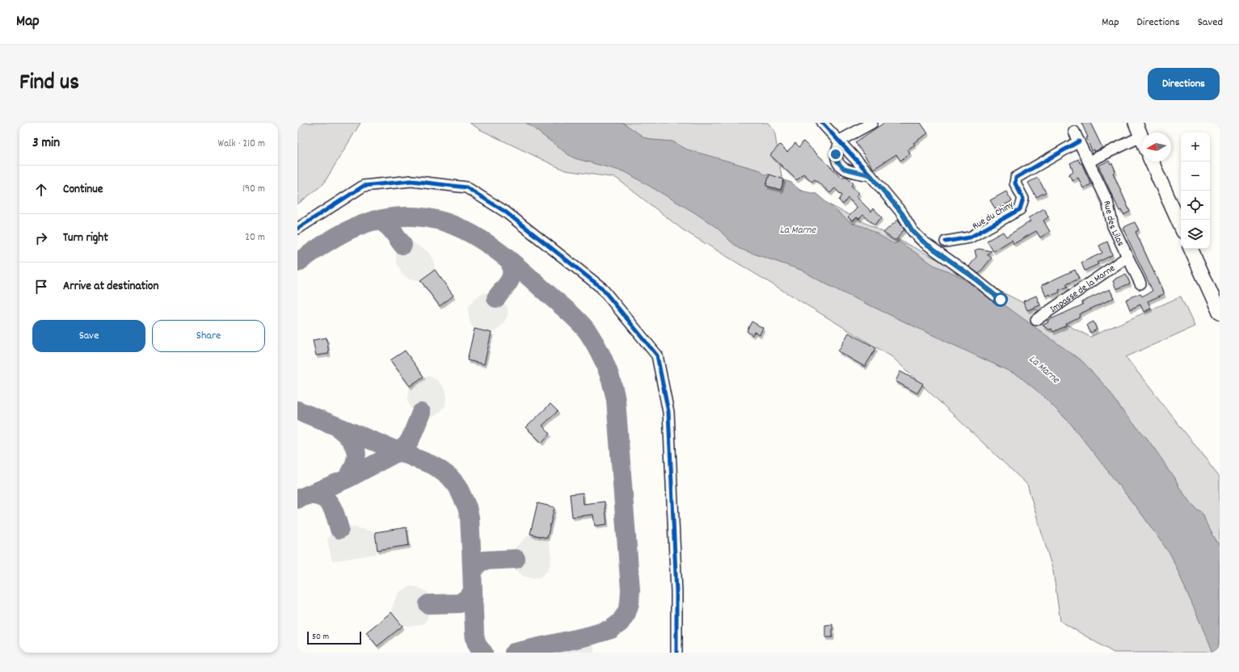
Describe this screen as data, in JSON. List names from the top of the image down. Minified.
{"streets":{"street":["Rue du Chiny","Rue des Lilas","Impasse de la Marne"]},"crossings":[["Rue du Chiny","Rue des Lilas"],["Rue des Lilas","Impasse de la Marne"]],"water":["La Marne"],"scale_bar":"50 m","north":"left","page":{"header":"Map","nav":["Map","Directions","Saved"],"title":"Find us","buttons":["Directions",["Save","Share"]],"heading":["3 min","Walk · 210 m"],"map_buttons":["+","−"],"list":[["Continue","190 m"],["Turn right","20 m"],"Arrive at destination"],"scale":"50 m"}}
